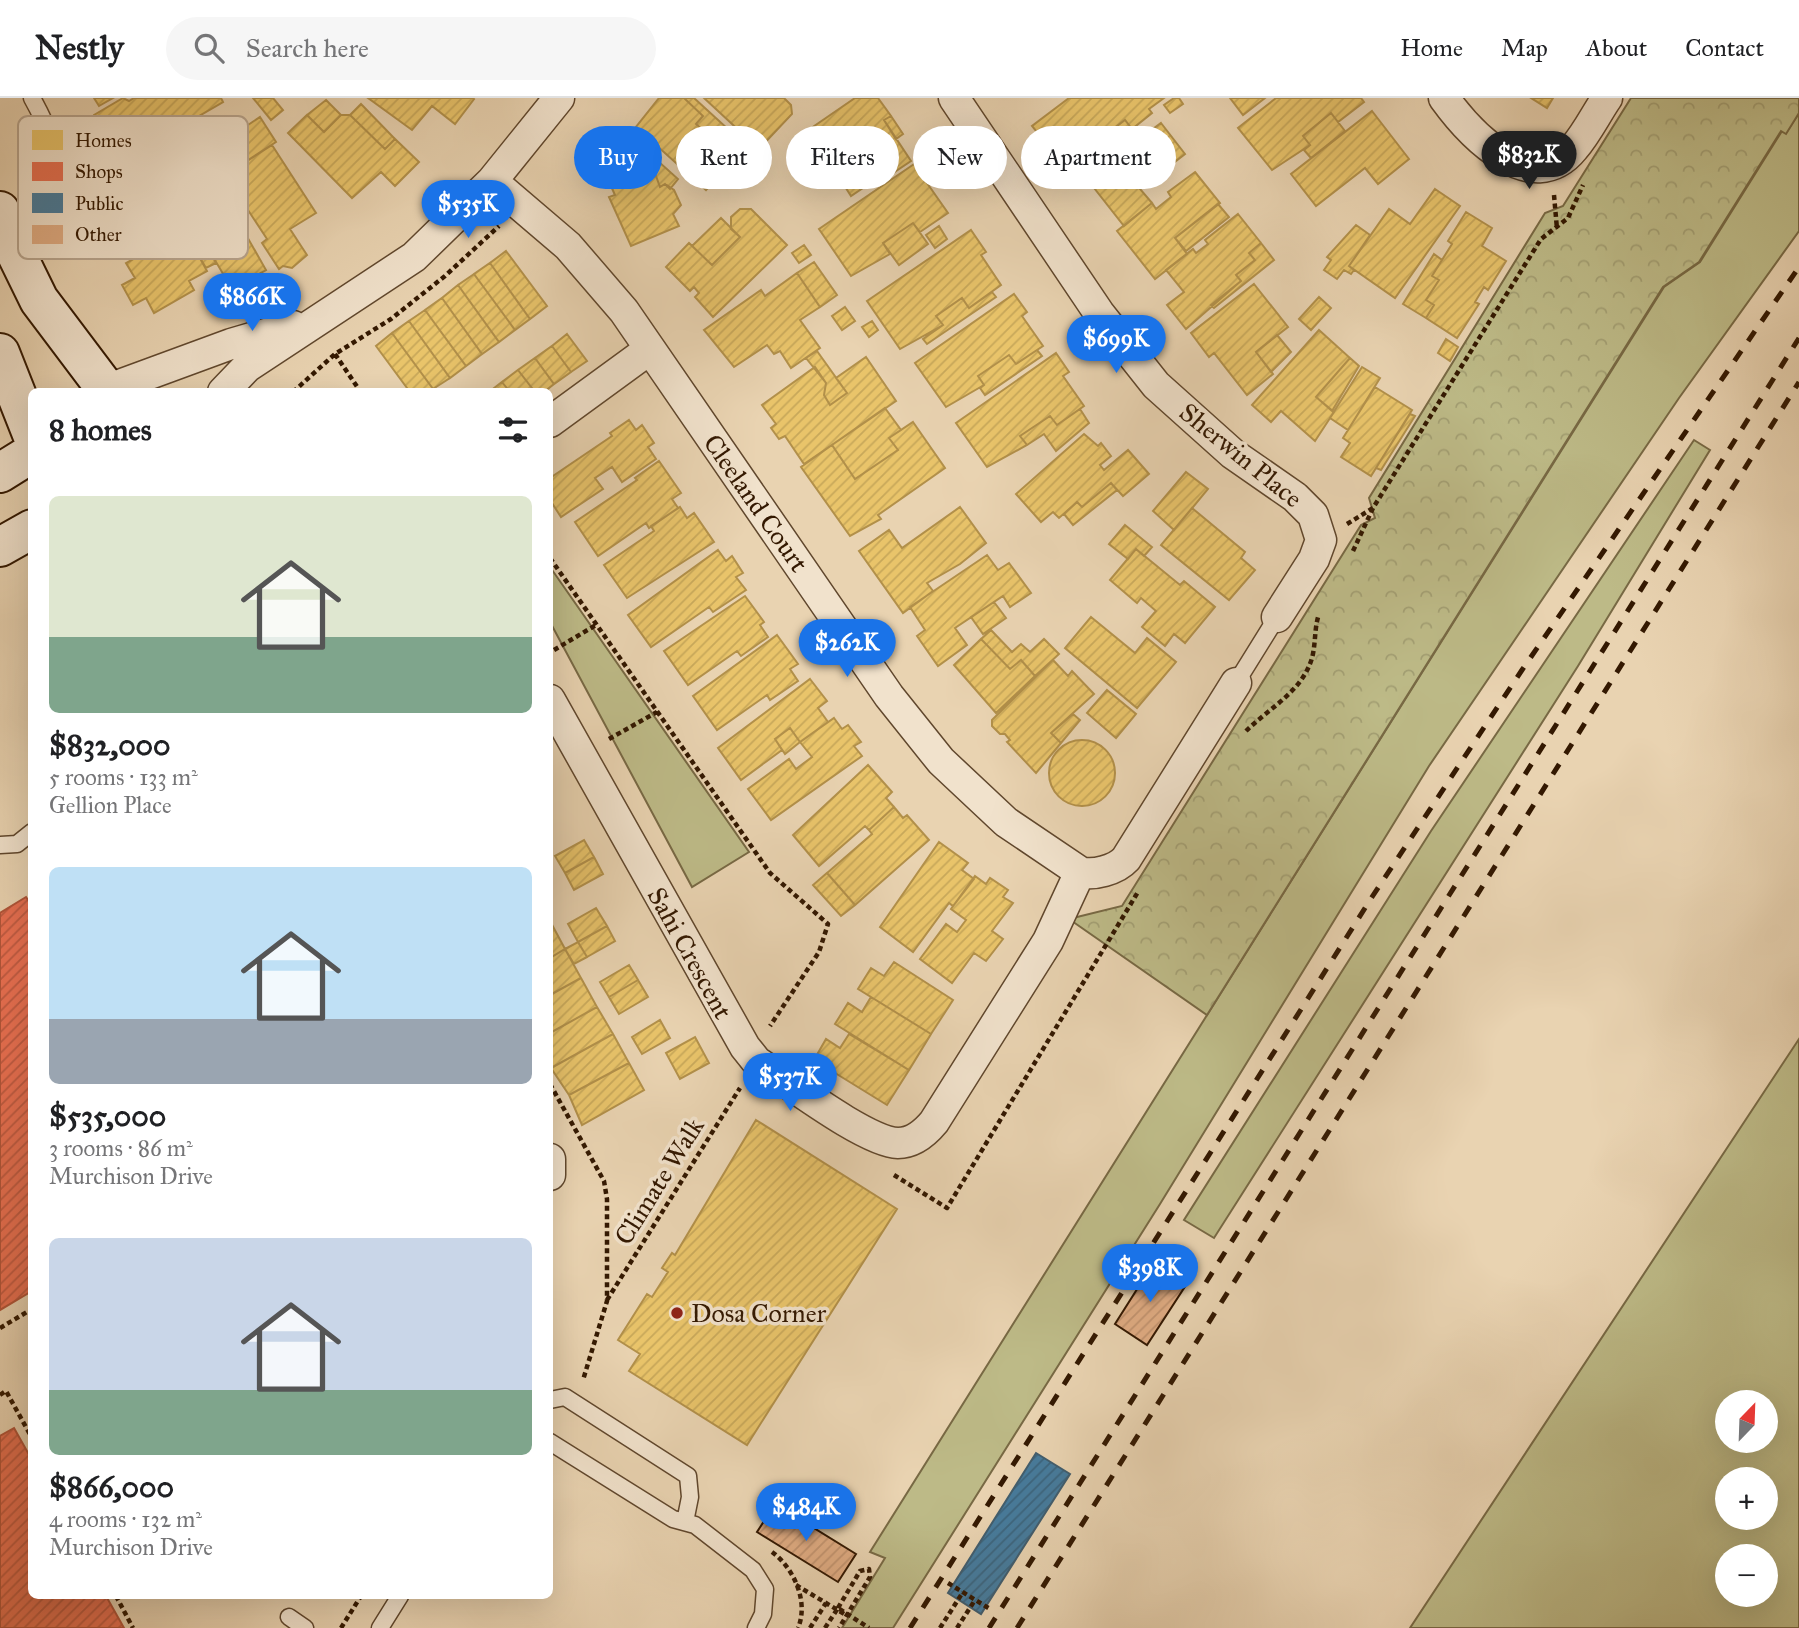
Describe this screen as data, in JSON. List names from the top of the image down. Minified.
{"streets":{"street":["Sherwin Place","Cleeland Court","Sahi Crescent"],"path":["Climate Walk"]},"crossings":[["Cleeland Court","Sahi Crescent"]],"places":["Dosa Corner"],"legend":["Homes","Shops","Public","Other"],"north":"top right","page":{"header":"Nestly","search":"Search here","nav":["Home","Map","About","Contact"],"chip":["Buy","Rent","Filters","New","Apartment"],"price":["$832K","$535K","$866K","$699K","$262K","$537K","$398K","$484K"],"heading":"8 homes","list":[{"name":"$832,000","note":"5 rooms · 133 m² · Gellion Place"},{"name":"$535,000","note":"3 rooms · 86 m² · Murchison Drive"},{"name":"$866,000","note":"4 rooms · 132 m² · Murchison Drive"}],"map_buttons":["+","−"]}}
